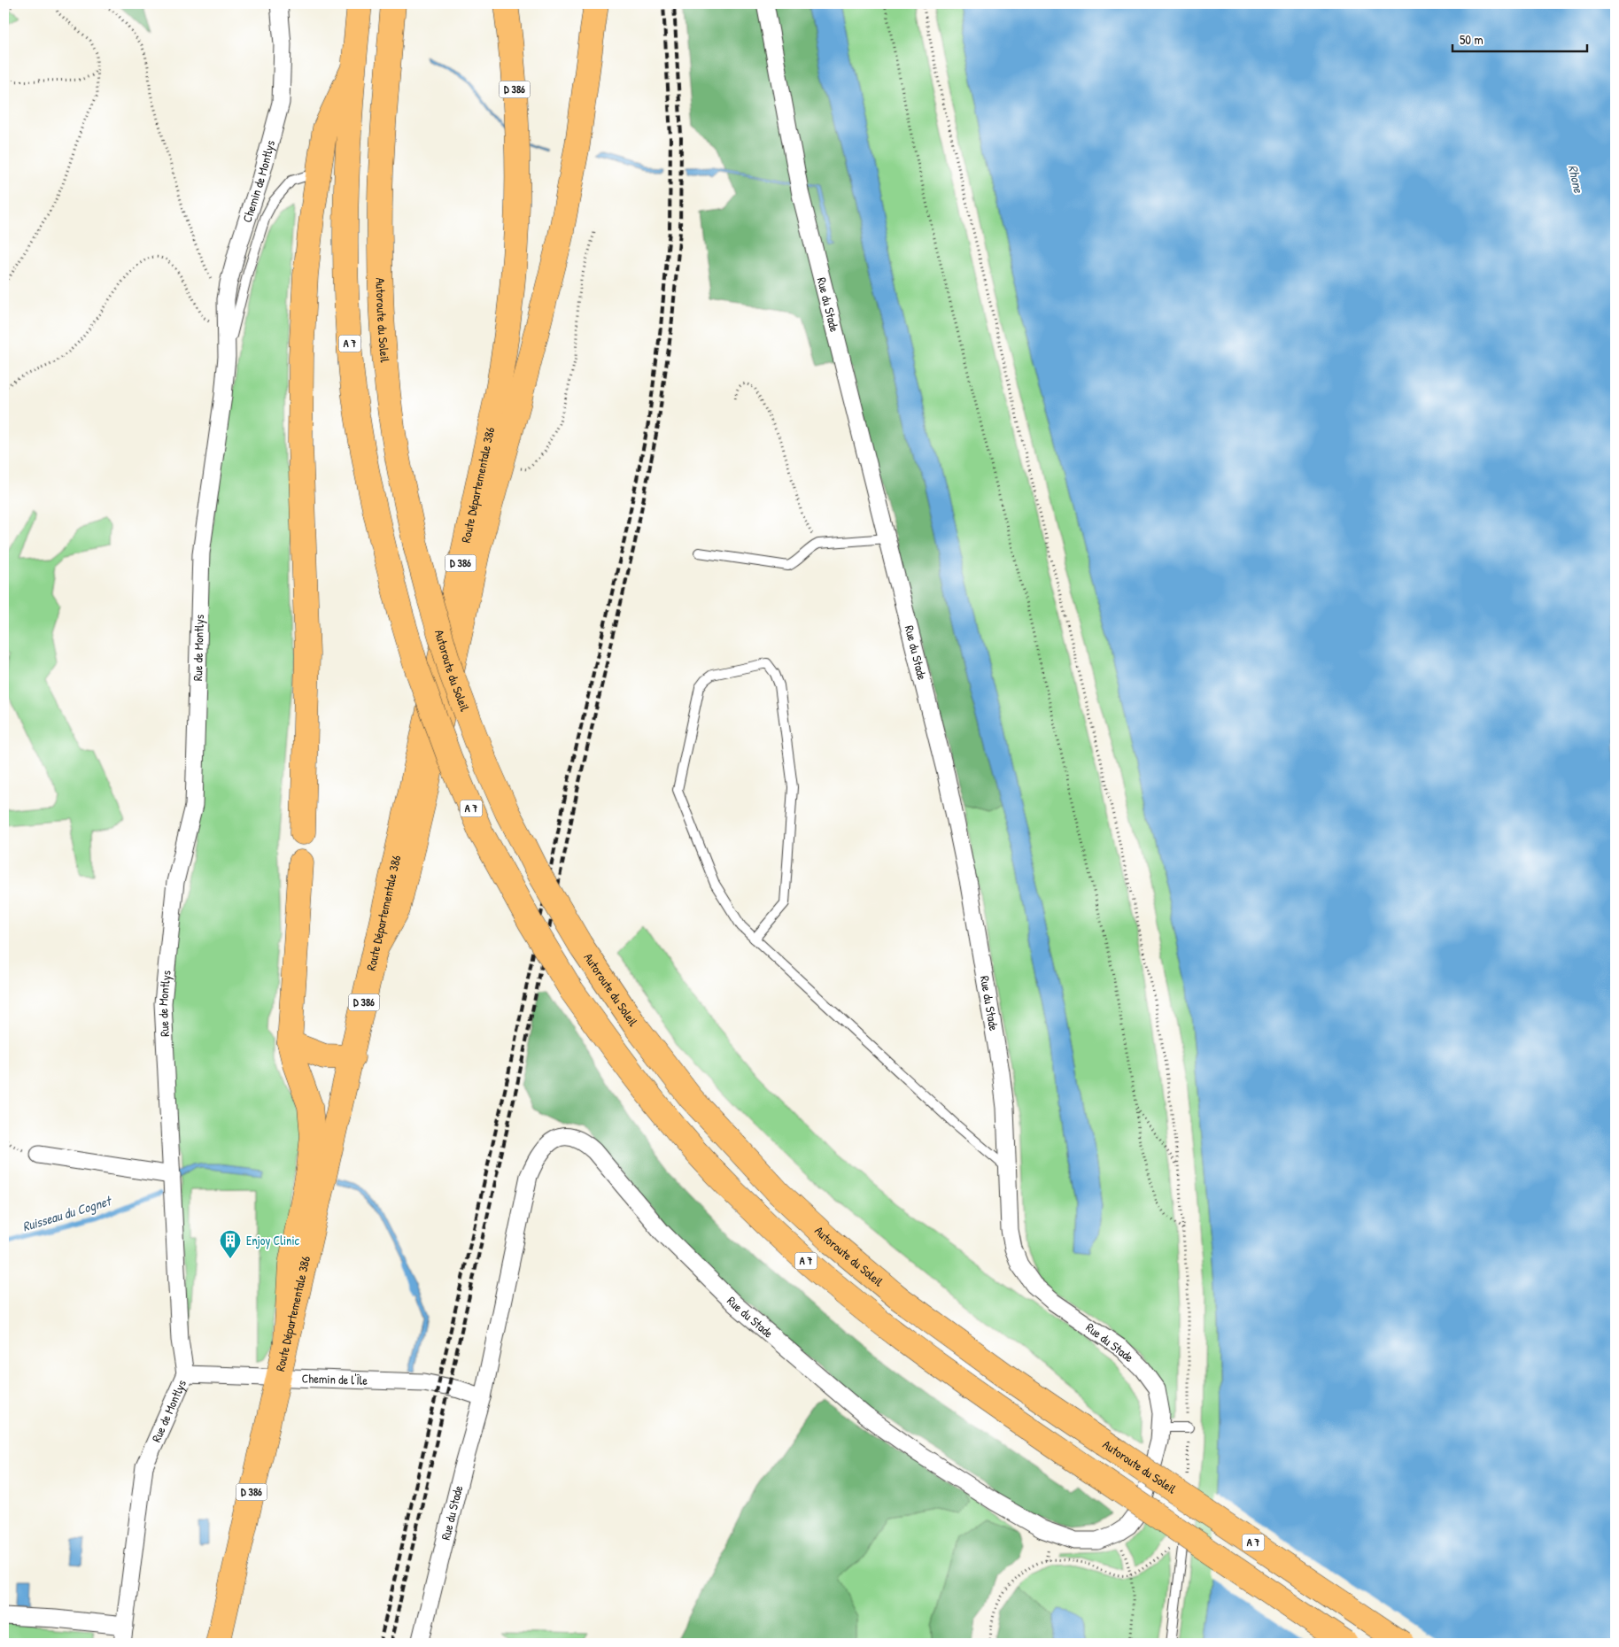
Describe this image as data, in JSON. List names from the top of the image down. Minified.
{"streets":{"main road":["D 386","Autoroute du Soleil","A 7","Route Départementale 386"],"street":["Chemin de Montlys","Rue du Stade","Rue de Montlys","Chemin de l'Île"]},"crossings":[["Chemin de Montlys","Rue de Montlys"],["Rue du Stade","Chemin de l'Île"],["Route Départementale 386","Chemin de l'Île"],["Rue de Montlys","Chemin de l'Île"]],"water":["Rhone","Ruisseau du Cognet"],"places":{"building":["Enjoy Clinic"]},"scale_bar":"50 m"}
